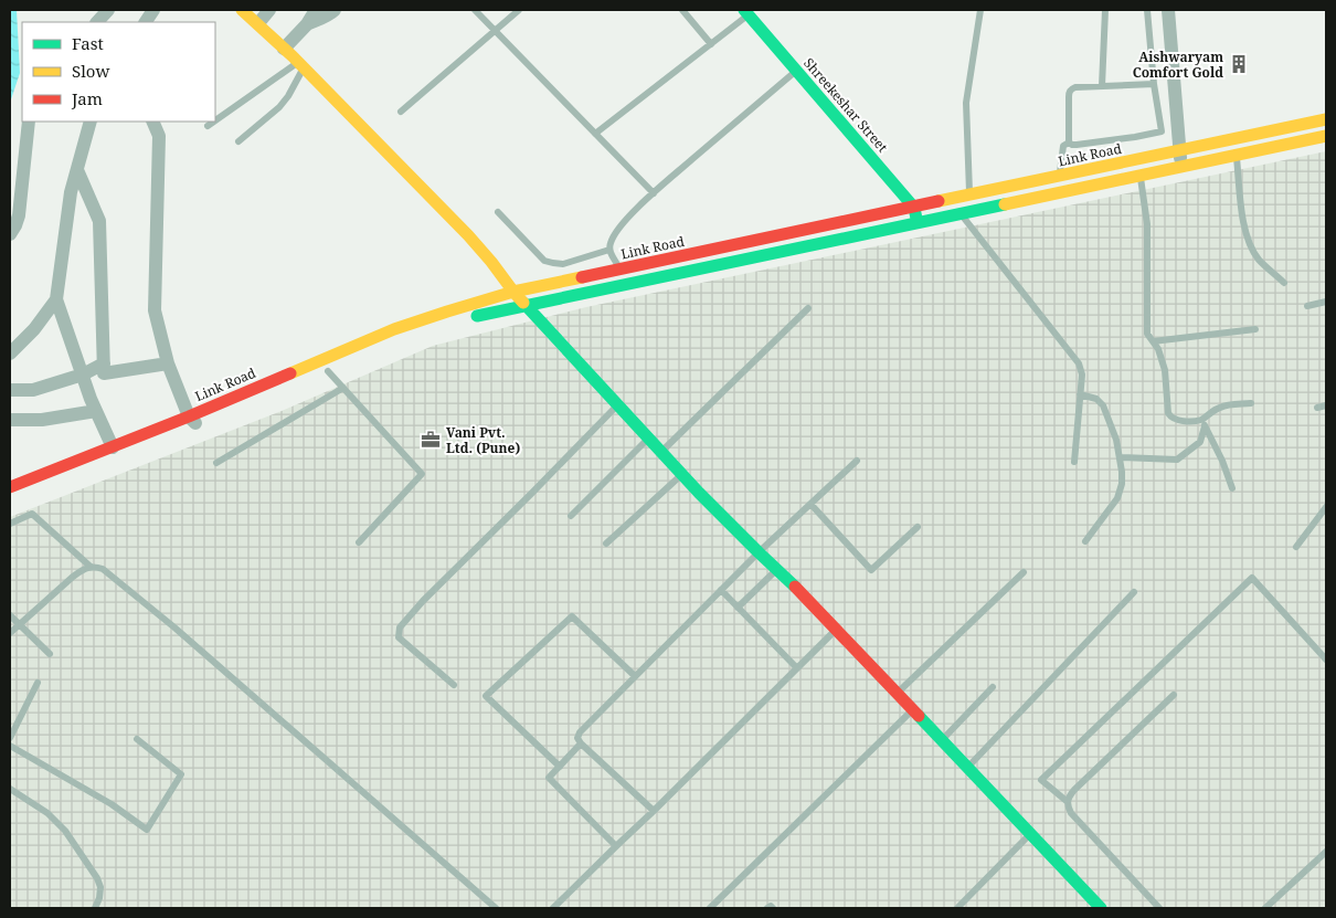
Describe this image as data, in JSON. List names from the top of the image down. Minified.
{"streets":{"street":["Shreekeshar Street","Link Road"]},"crossings":[["Shreekeshar Street","Link Road"]],"places":{"building":["Aishwaryam Comfort Gold"],"office":["Vani Pvt. Ltd. (Pune)"]},"legend":["Fast","Slow","Jam"]}
